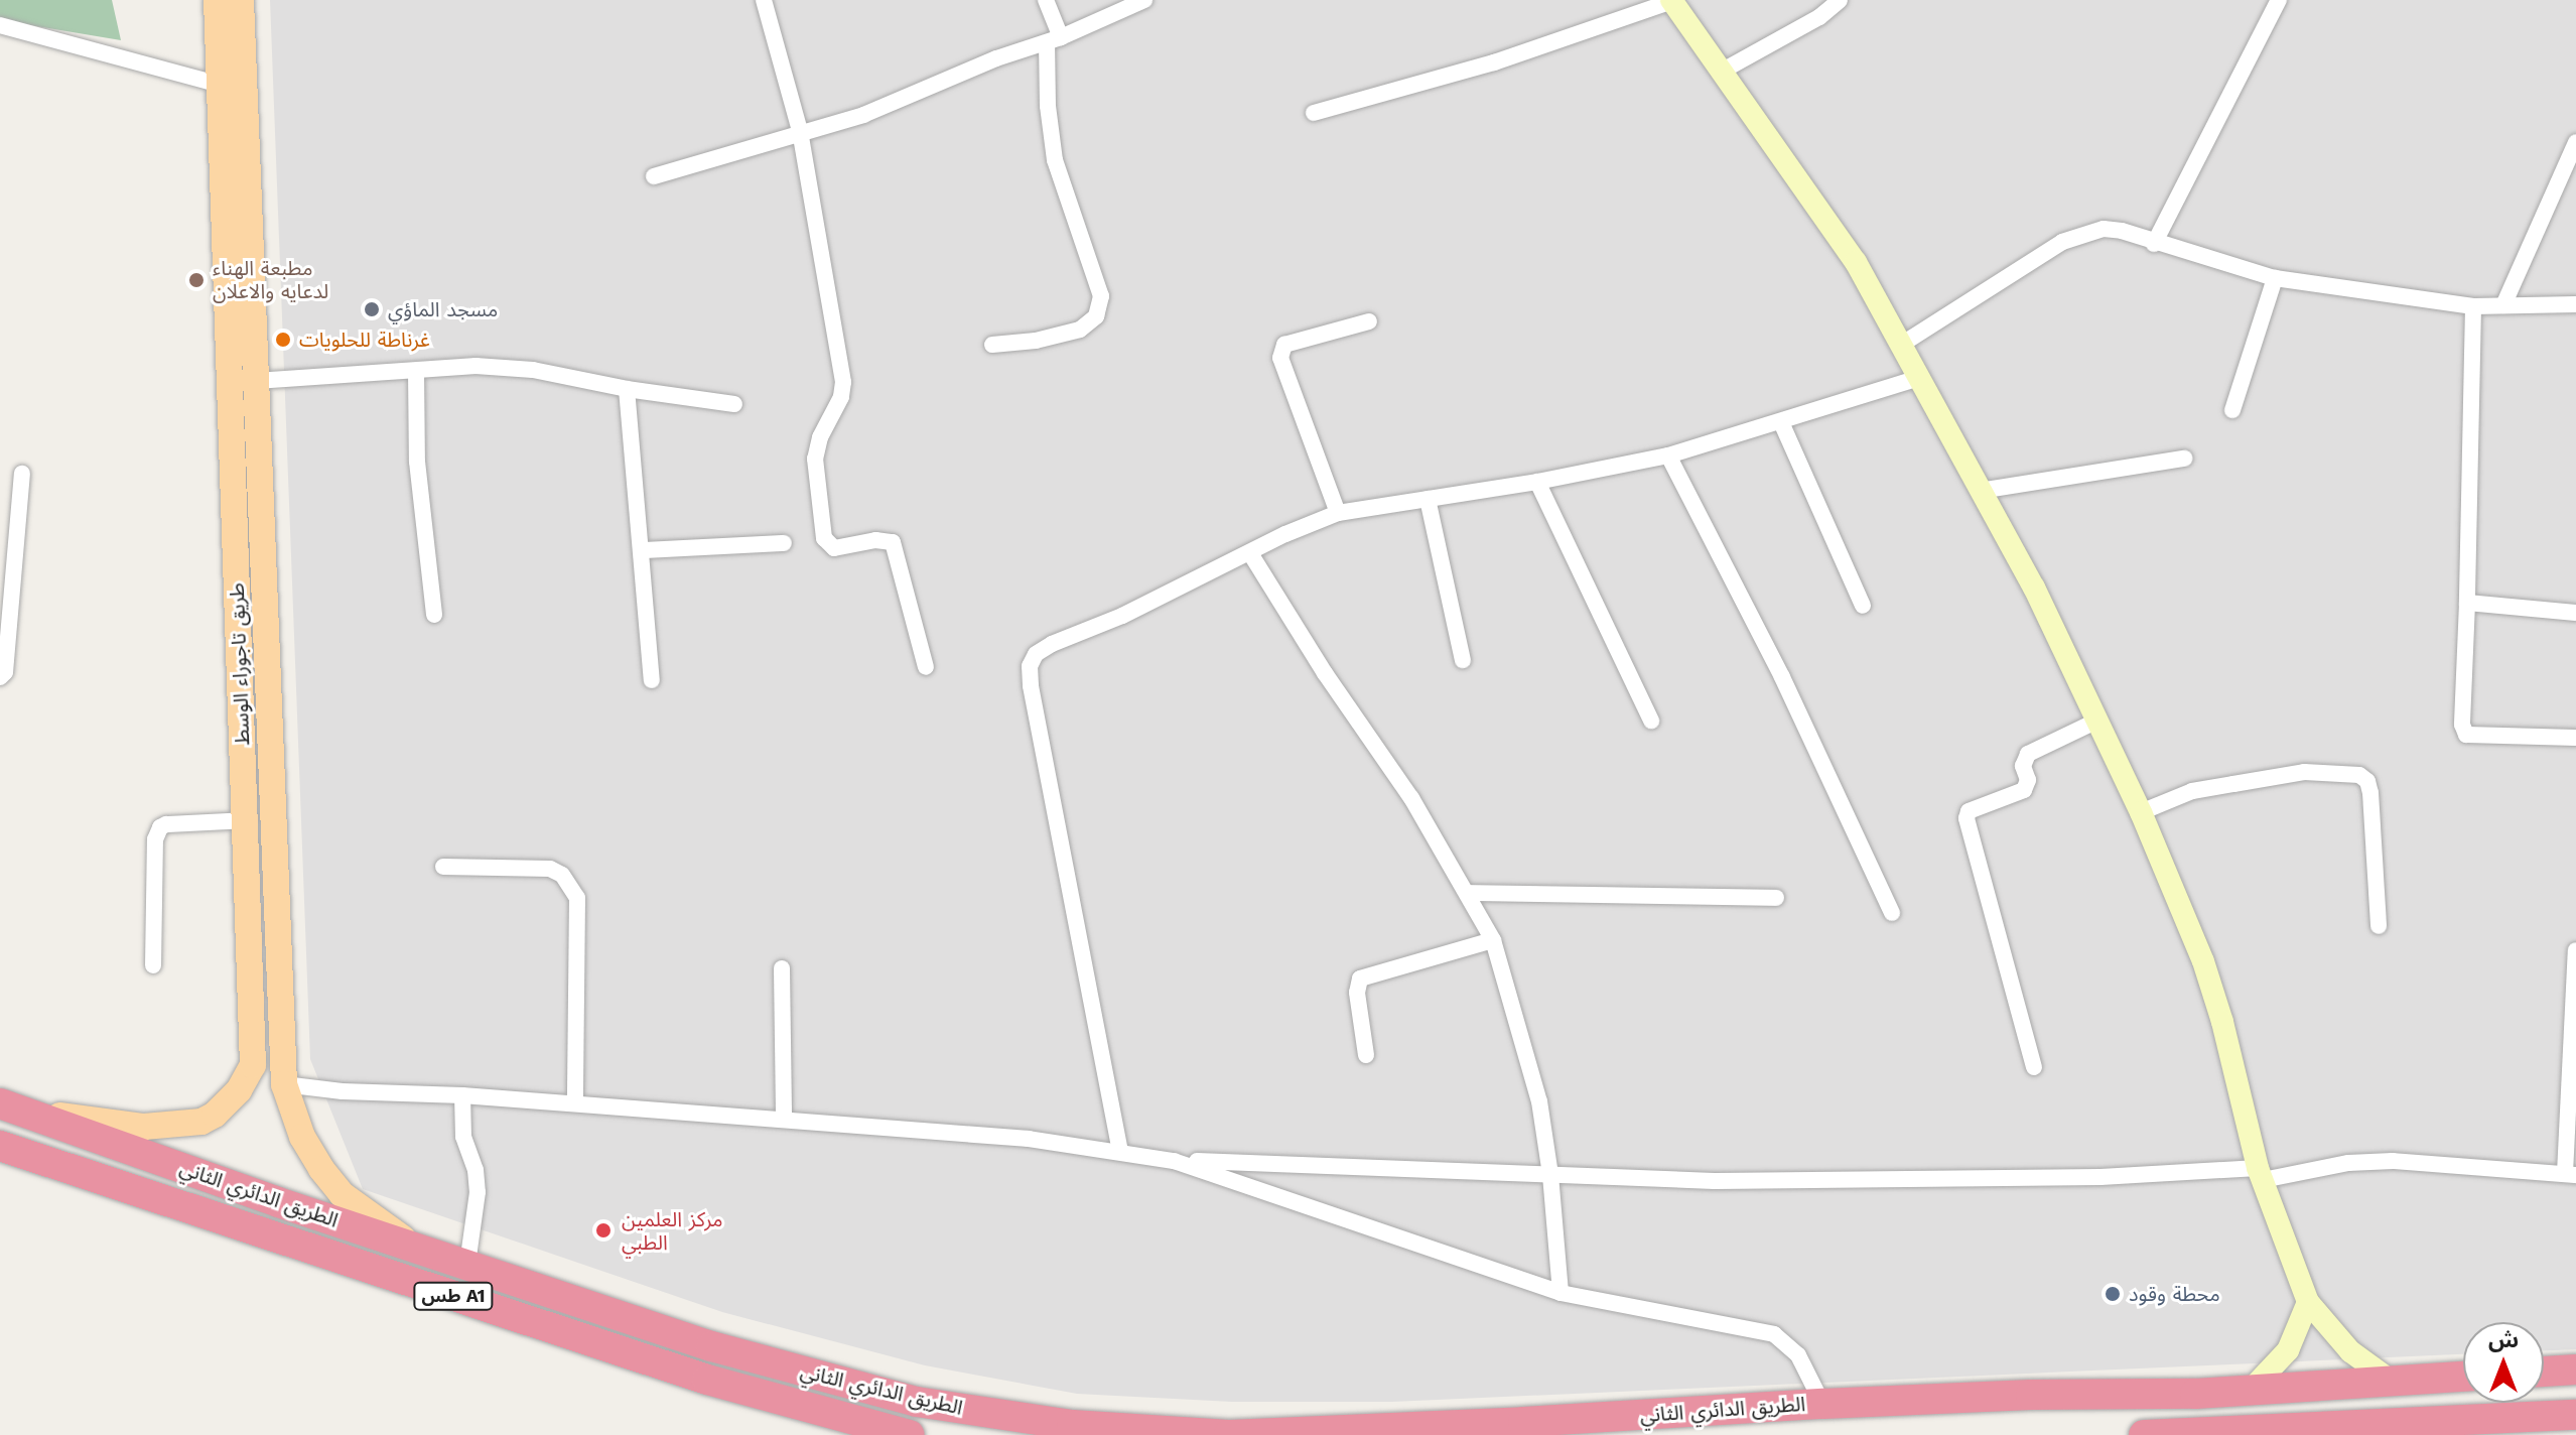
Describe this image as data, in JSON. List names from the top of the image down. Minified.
{"streets":{"highway":["الطريق الدائري الثاني","طس A1"],"main road":["طريق تاجوراء الوسط"]},"crossings":[["طريق تاجوراء الوسط","الطريق الدائري الثاني"]],"places":["مطبعة الهناء لدعايه والاعلان","مسجد الماؤي","غرناطة للحلويات","مركز العلمين الطبي","محطة وقود"],"north":"top"}
